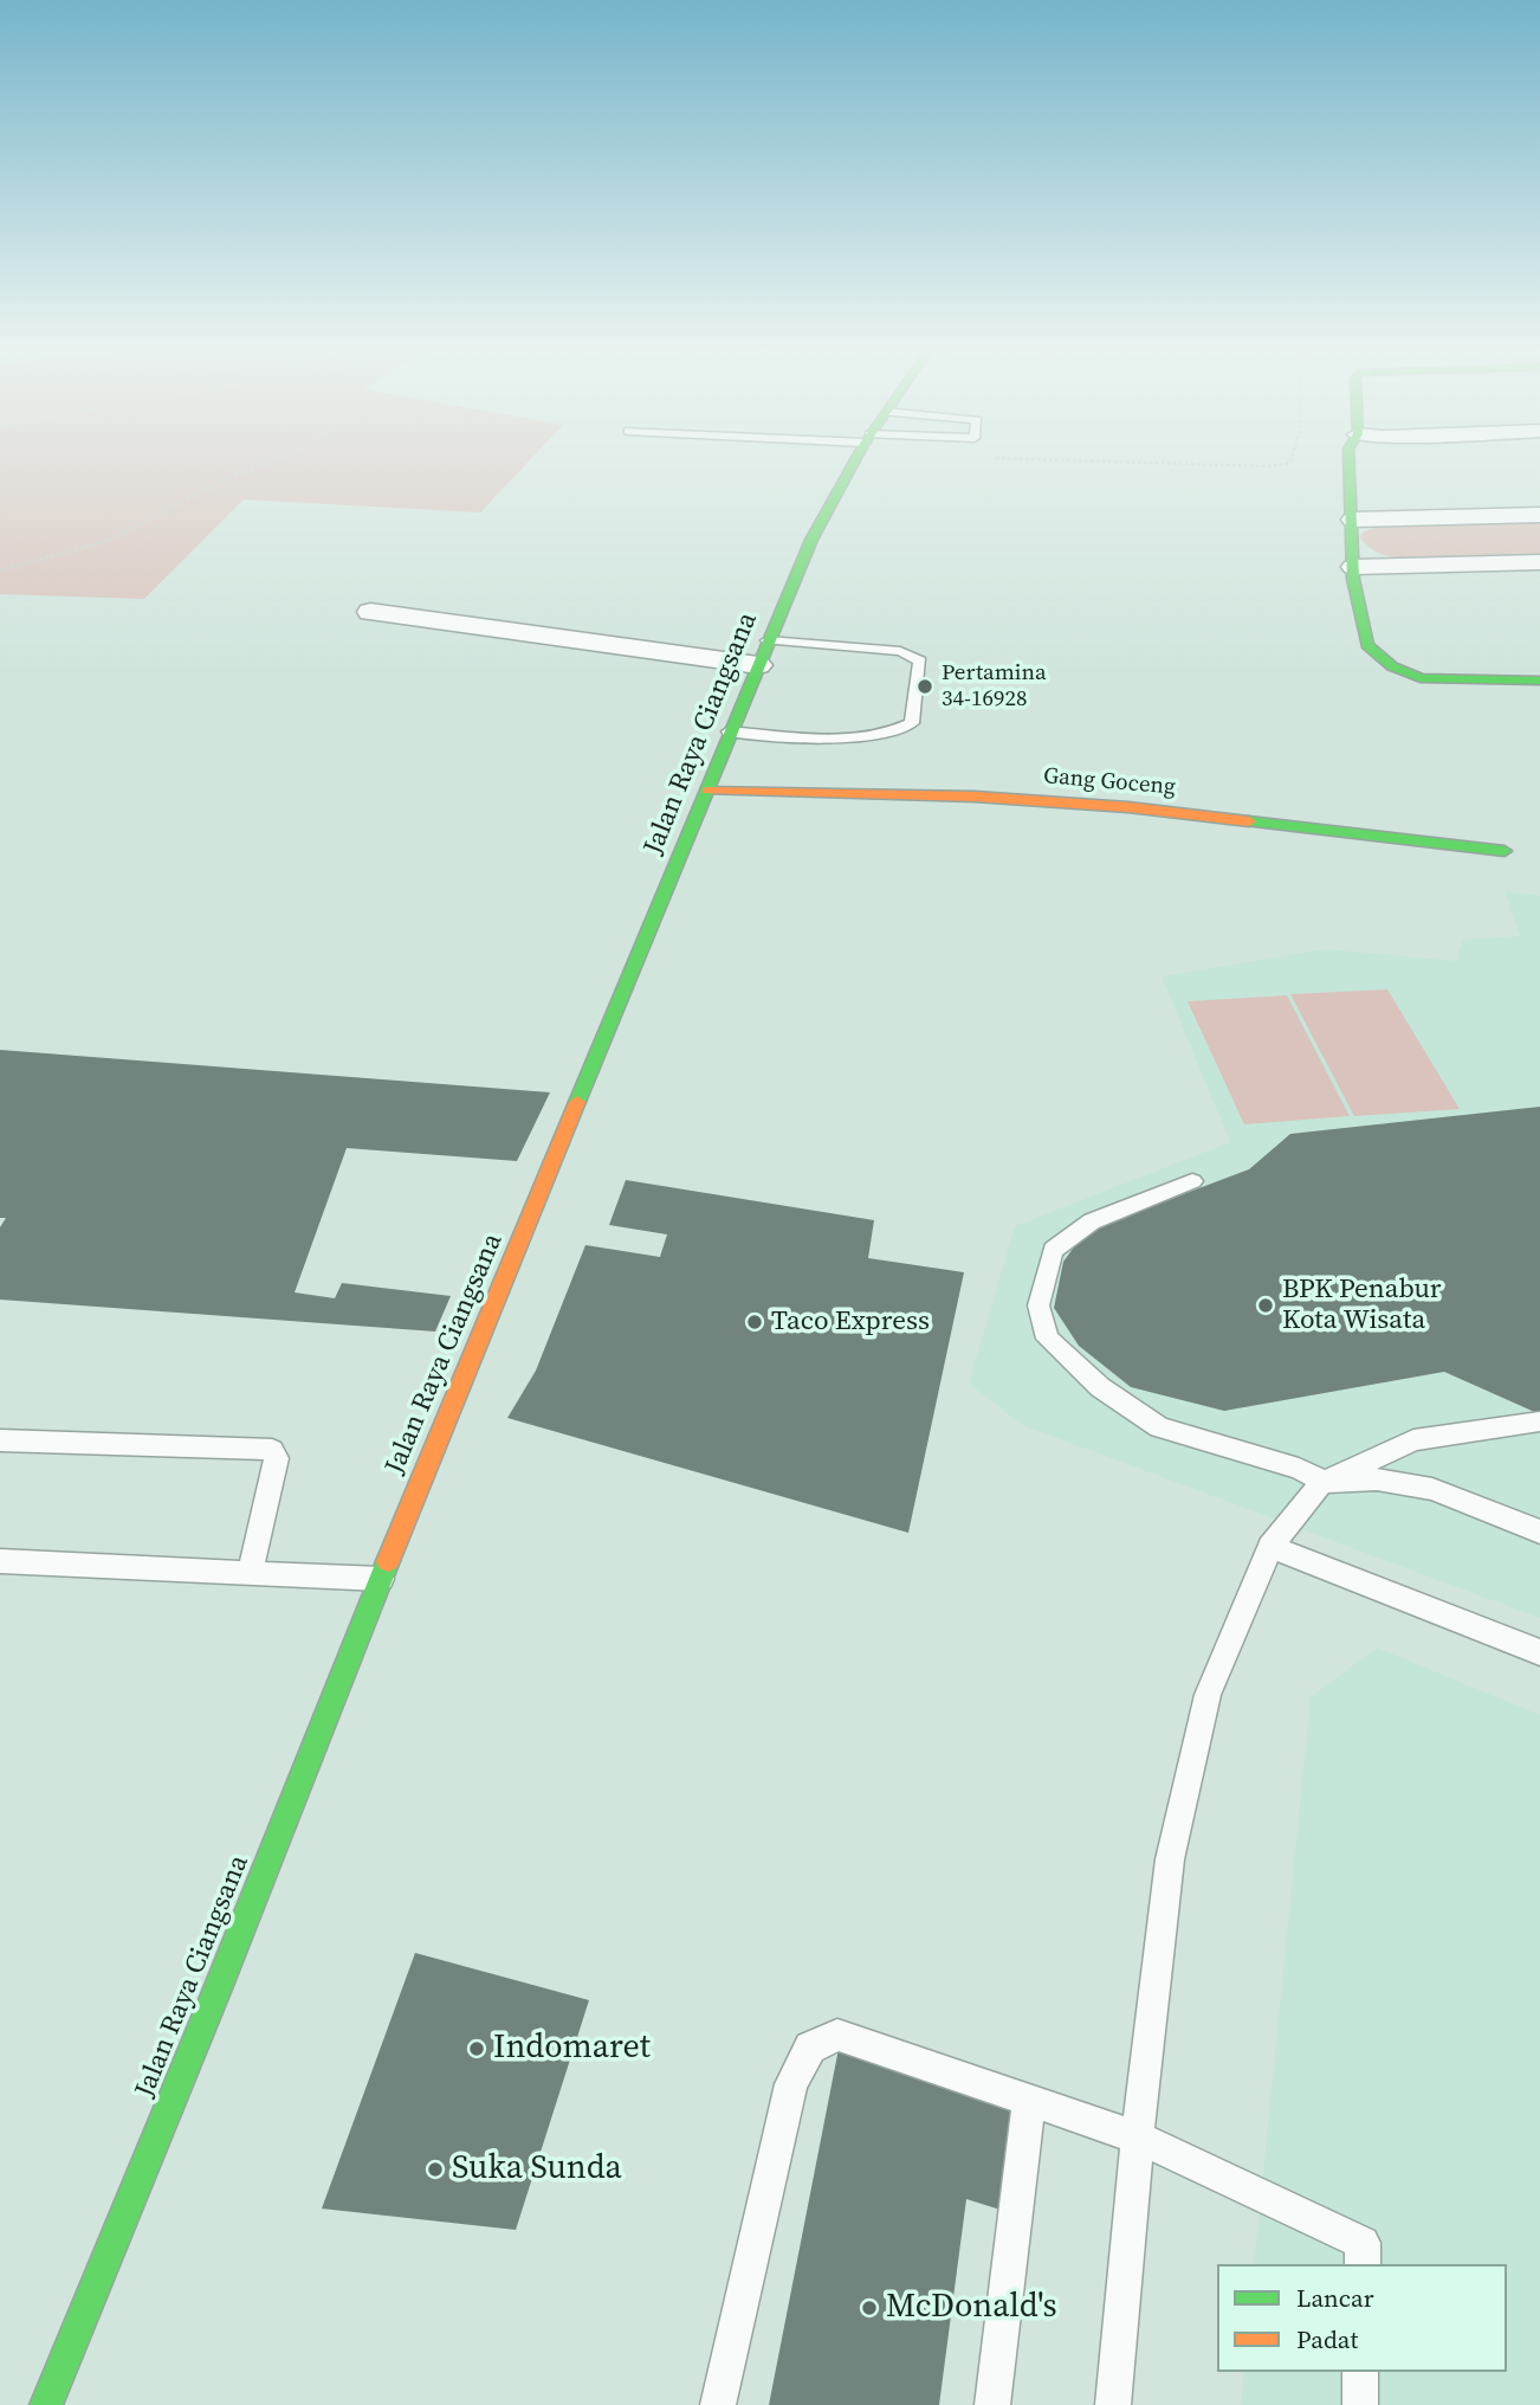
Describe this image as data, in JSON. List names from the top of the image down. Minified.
{"streets":{"main road":["Jalan Raya Ciangsana","Gang Goceng"]},"crossings":[["Jalan Raya Ciangsana","Gang Goceng"]],"places":["Pertamina 34-16928","BPK Penabur Kota Wisata","Taco Express","Indomaret","Suka Sunda","McDonald's"],"legend":["Lancar","Padat"]}
